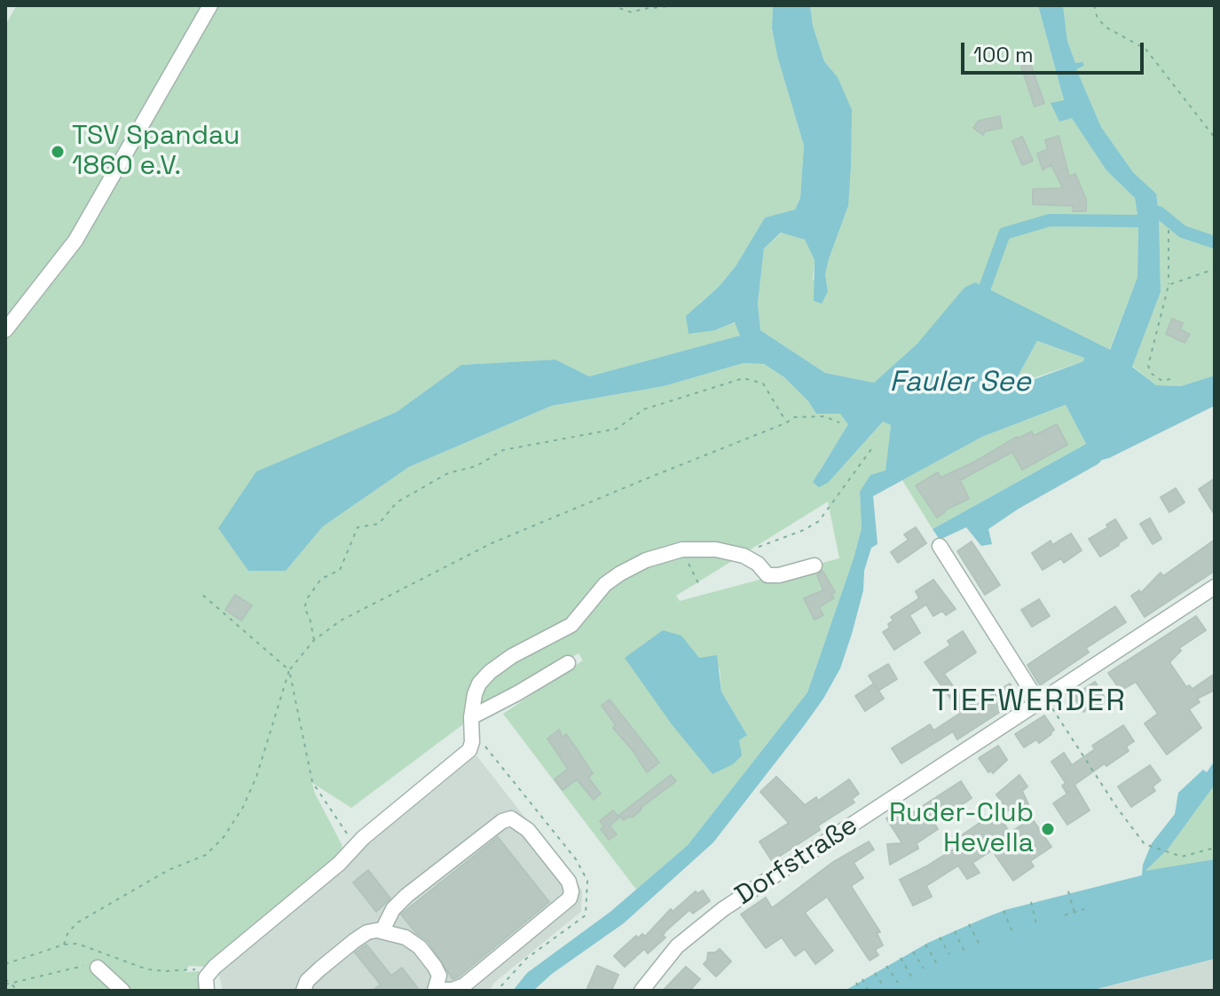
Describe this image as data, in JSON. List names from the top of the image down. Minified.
{"streets":{"street":["Dorfstraße"]},"districts":["TIEFWERDER"],"water":["Fauler See"],"places":["TSV Spandau 1860 e.V.","Ruder-Club Hevella"],"scale_bar":"100 m"}
